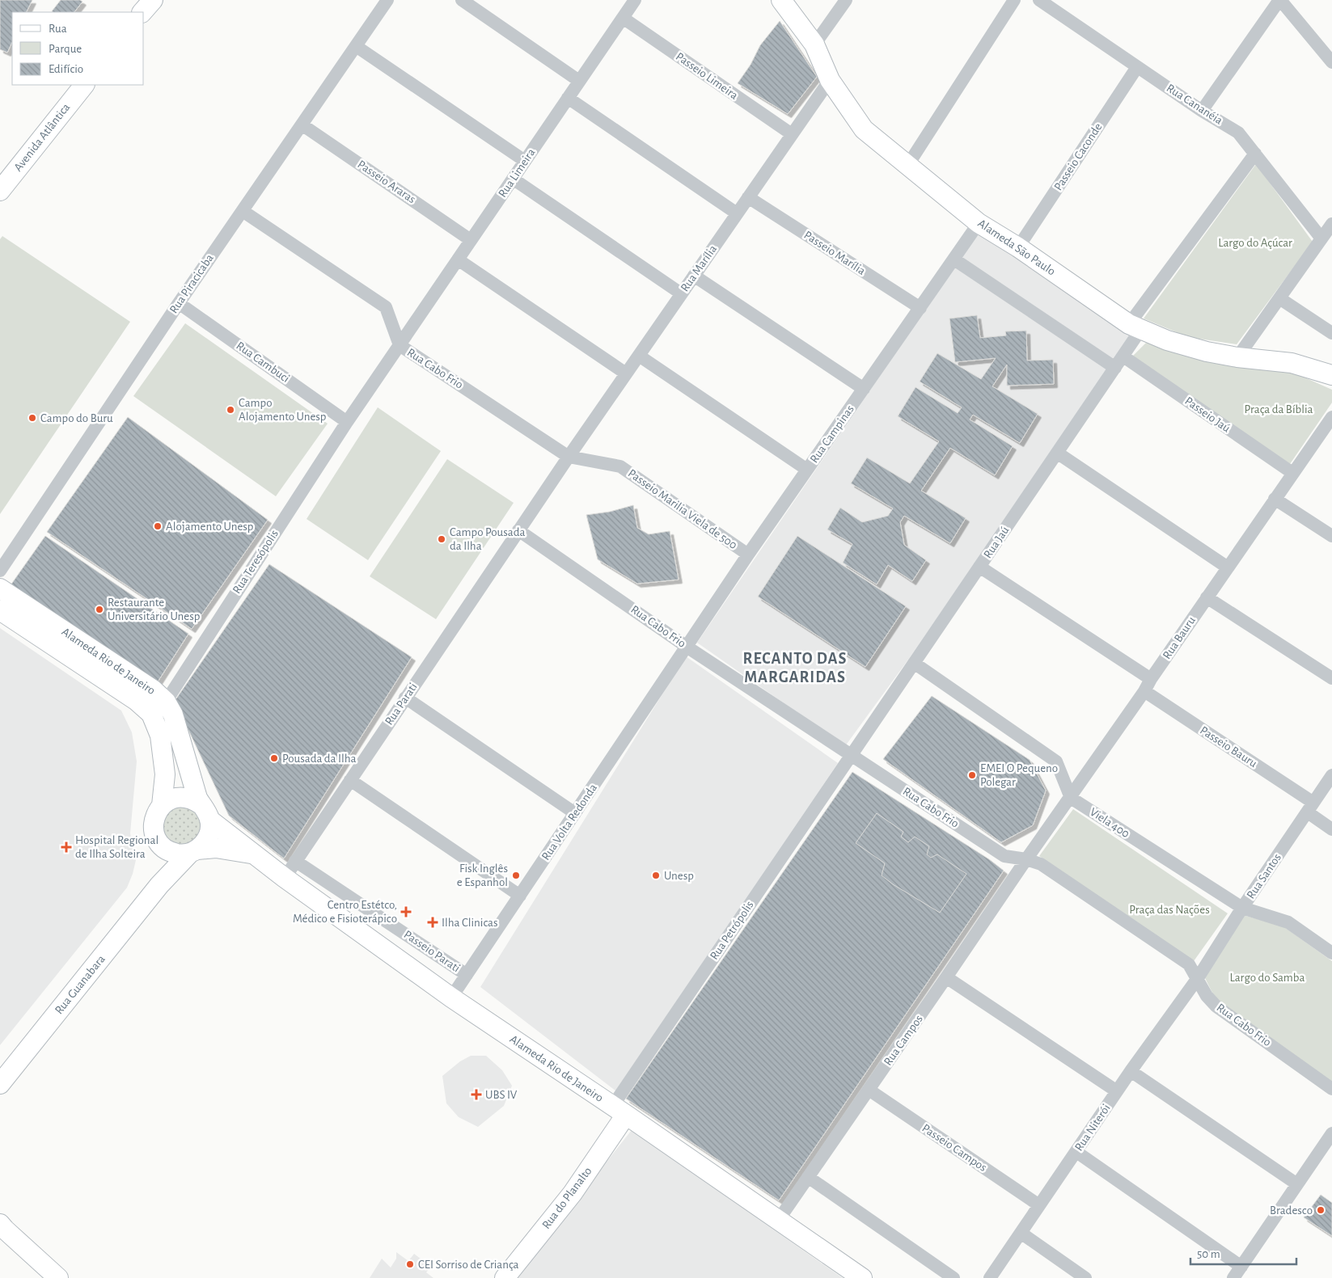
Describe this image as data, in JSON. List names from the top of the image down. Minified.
{"streets":{"street":["Passeio Limeira","Rua Cananéia","Avenida Atlântica","Passeio Caconde","Rua Limeira","Passeio Araras","Alameda São Paulo","Passeio Marília","Rua Marília","Rua Piracicaba","Rua Cambuci","Rua Cabo Frio","Passeio Jaú","Rua Campinas","Passeio Marilia Viela de 500","Rua Jaú","Rua Teresópolis","Rua Bauru","Alameda Rio de Janeiro","Rua Parati","Passeio Bauru","Rua Volta Redonda","Viela 400","Rua Santos","Rua Petrópolis","Passeio Parati","Rua Guanabara","Rua Campos","Rua Niterói","Passeio Campos","Rua do Planalto"]},"crossings":[["Passeio Limeira","Rua Limeira"],["Passeio Limeira","Rua Marília"],["Rua Cananéia","Passeio Caconde"],["Rua Cananéia","Rua Jaú"],["Passeio Caconde","Alameda São Paulo"],["Rua Limeira","Passeio Araras"],["Rua Limeira","Rua Cabo Frio"],["Rua Limeira","Rua Teresópolis"],["Passeio Araras","Rua Piracicaba"],["Alameda São Paulo","Rua Marília"],["Alameda São Paulo","Rua Campinas"],["Alameda São Paulo","Rua Jaú"],["Passeio Marília","Rua Marília"],["Passeio Marília","Rua Campinas"],["Rua Marília","Rua Cabo Frio"],["Rua Marília","Passeio Marilia Viela de 500"],["Rua Marília","Rua Parati"],["Rua Piracicaba","Rua Cambuci"],["Rua Piracicaba","Rua Cabo Frio"],["Rua Cambuci","Rua Teresópolis"],["Rua Cabo Frio","Rua Campinas"],["Rua Cabo Frio","Passeio Marilia Viela de 500"],["Rua Cabo Frio","Rua Jaú"],["Rua Cabo Frio","Rua Teresópolis"],["Rua Cabo Frio","Rua Bauru"],["Rua Cabo Frio","Rua Parati"],["Rua Cabo Frio","Rua Volta Redonda"],["Rua Cabo Frio","Rua Santos"],["Rua Cabo Frio","Rua Petrópolis"],["Rua Cabo Frio","Rua Campos"],["Rua Cabo Frio","Rua Niterói"],["Passeio Jaú","Rua Jaú"],["Passeio Jaú","Rua Bauru"],["Rua Campinas","Passeio Marilia Viela de 500"],["Rua Campinas","Rua Volta Redonda"],["Passeio Marilia Viela de 500","Rua Parati"],["Rua Jaú","Rua Petrópolis"],["Rua Teresópolis","Alameda Rio de Janeiro"],["Rua Bauru","Passeio Bauru"],["Rua Bauru","Viela 400"],["Rua Bauru","Rua Campos"],["Alameda Rio de Janeiro","Rua Parati"],["Alameda Rio de Janeiro","Rua Volta Redonda"],["Alameda Rio de Janeiro","Rua Petrópolis"],["Alameda Rio de Janeiro","Rua Guanabara"],["Alameda Rio de Janeiro","Rua Campos"],["Alameda Rio de Janeiro","Rua do Planalto"],["Rua Parati","Passeio Parati"],["Passeio Bauru","Rua Santos"],["Rua Volta Redonda","Passeio Parati"],["Viela 400","Rua Santos"],["Rua Santos","Rua Niterói"],["Rua Petrópolis","Rua do Planalto"],["Rua Campos","Passeio Campos"],["Rua Niterói","Passeio Campos"]],"districts":["RECANTO DAS MARGARIDAS"],"parks":["Largo do Açúcar","Praça da Bíblia","Praça das Nações","Largo do Samba"],"places":{"other":["Campo Alojamento Unesp","Campo do Buru","Alojamento Unesp","Campo Pousada da Ilha","Restaurante Universitário Unesp","Pousada da Ilha","EMEI O Pequeno Polegar","Fisk Inglês e Espanhol","Unesp","Bradesco","CEI Sorriso de Criança"],"health":["Hospital Regional de Ilha Solteira","Centro Estétco, Médico e Fisioterápico","Ilha Clinicas","UBS IV"]},"legend":["Rua","Parque","Edifício"],"scale_bar":"50 m"}
